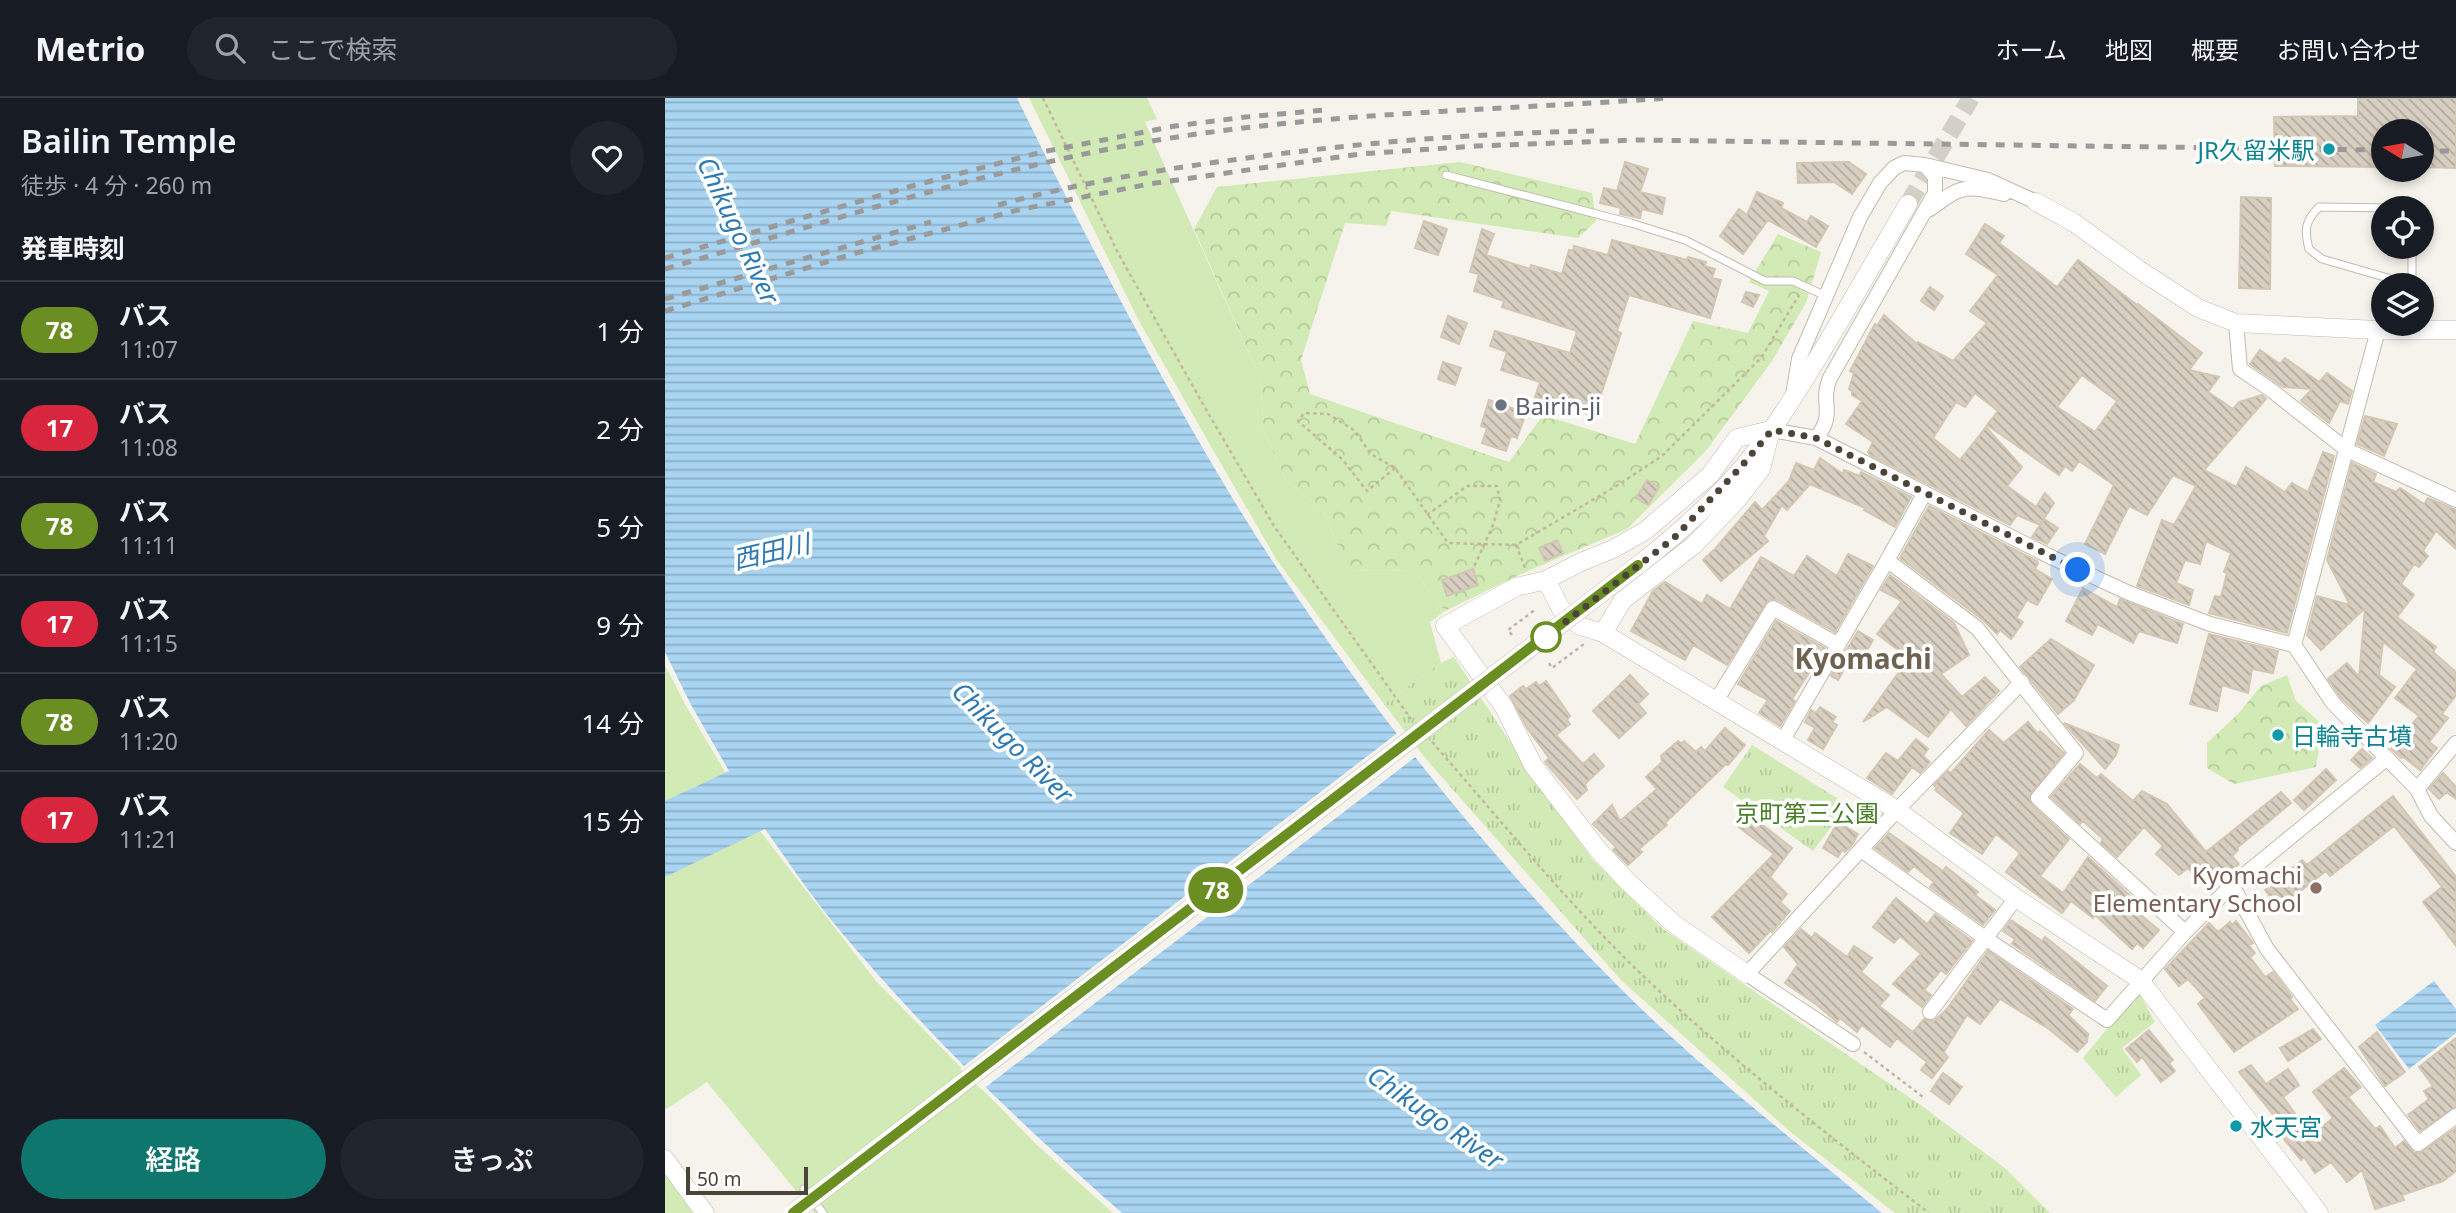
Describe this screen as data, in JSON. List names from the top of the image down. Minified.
{"districts":["Kyomachi"],"water":["Chikugo River","西田川"],"parks":["京町第三公園"],"places":["JR久留米駅","Bairin-ji","日輪寺古墳","Kyomachi Elementary School","水天宮"],"lines":["bus line 78"],"scale_bar":"50 m","north":"left","page":{"header":"Metrio","search":"ここで検索","nav":["ホーム","地図","概要","お問い合わせ"],"heading":[["Bailin Temple","徒歩 · 4 分 · 260 m"],"発車時刻"],"on_map":"78","list":[{"mark":"78","name":"バス","note":"11:07","value":"1 分"},{"mark":"17","name":"バス","note":"11:08","value":"2 分"},{"mark":"78","name":"バス","note":"11:11","value":"5 分"},{"mark":"17","name":"バス","note":"11:15","value":"9 分"},{"mark":"78","name":"バス","note":"11:20","value":"14 分"},{"mark":"17","name":"バス","note":"11:21","value":"15 分"}],"buttons":["経路","きっぷ"],"scale":"50 m"}}
